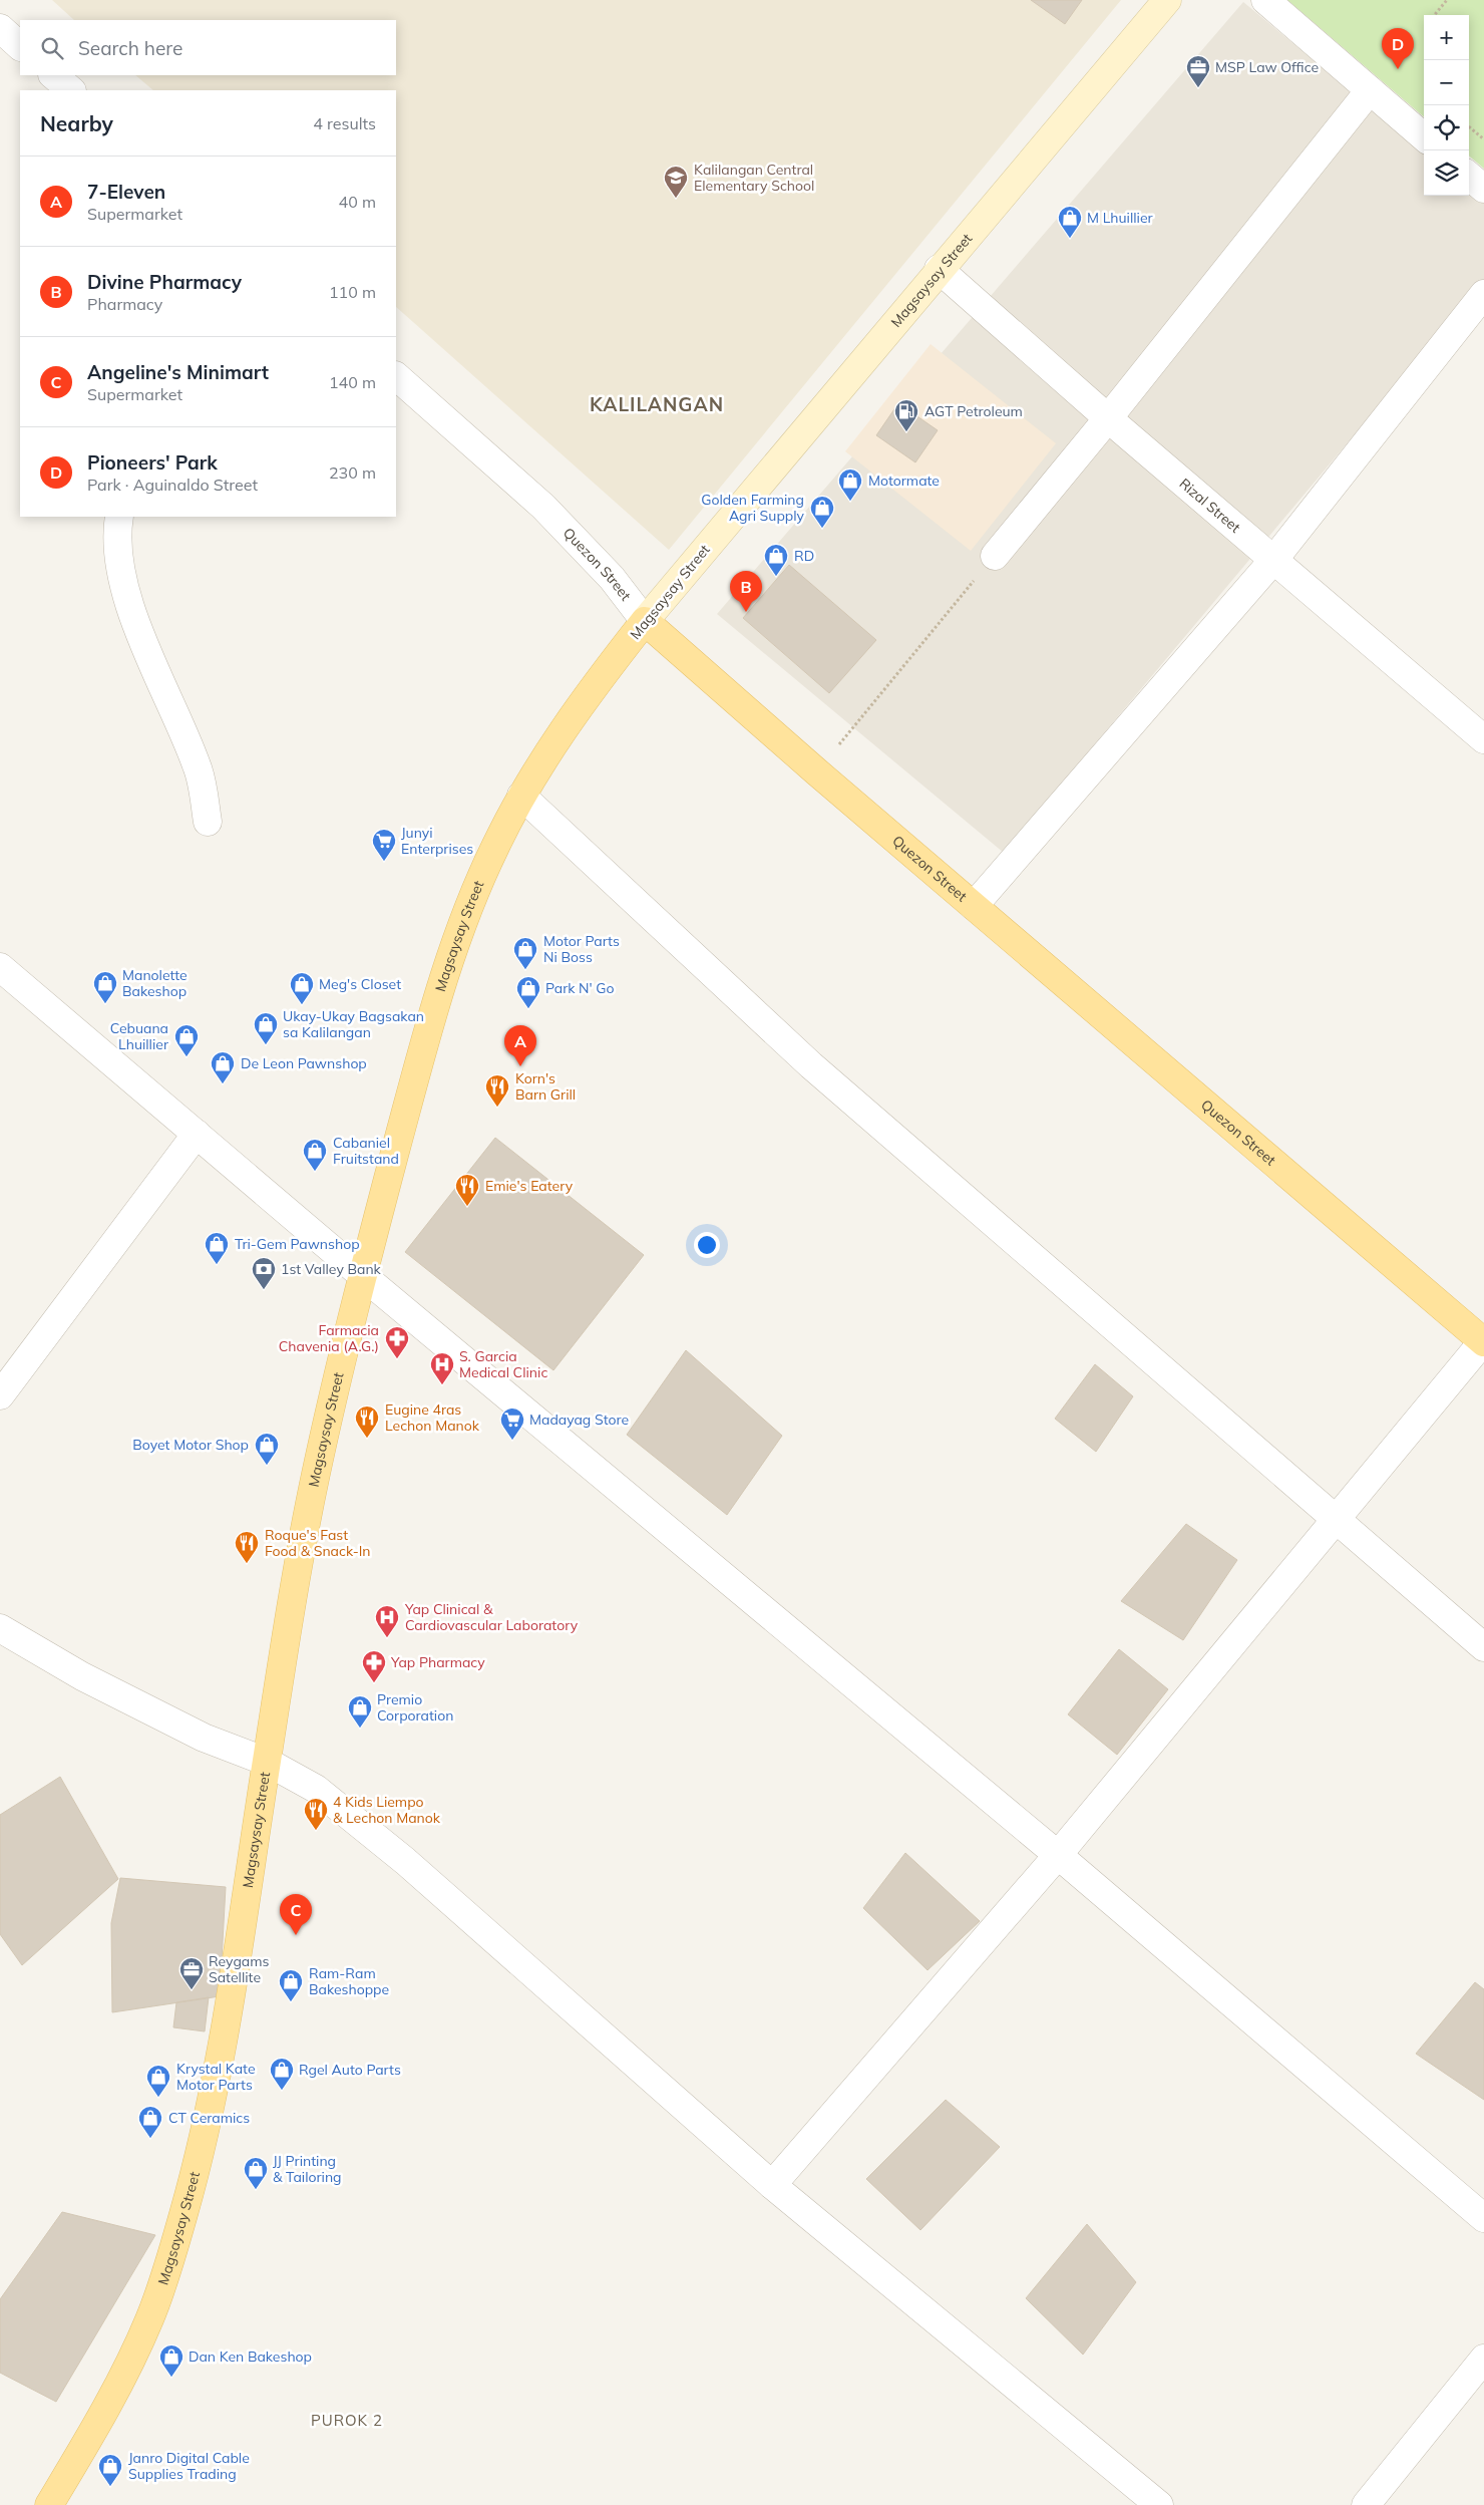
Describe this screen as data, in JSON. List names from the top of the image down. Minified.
{"streets":{"main road":["Magsaysay Street","Quezon Street"],"street":["Rizal Street"]},"crossings":[["Magsaysay Street","Rizal Street"],["Magsaysay Street","Quezon Street"]],"districts":["KALILANGAN","PUROK 2"],"places":{"office":["MSP Law Office","Reygams Satellite"],"school or university":["Kalilangan Central Elementary School"],"shop":["M Lhuillier","Motormate","Golden Farming Agri Supply","RD","Motor Parts Ni Boss","Manolette Bakeshop","Meg's Closet","Park N' Go","Ukay-Ukay Bagsakan sa Kalilangan","Cebuana Lhuillier","De Leon Pawnshop","Cabaniel Fruitstand","Tri-Gem Pawnshop","Boyet Motor Shop","Premio Corporation","Ram-Ram Bakeshoppe","Rgel Auto Parts","Krystal Kate Motor Parts","CT Ceramics","JJ Printing & Tailoring","Dan Ken Bakeshop","Janro Digital Cable Supplies Trading"],"fuel station":["AGT Petroleum"],"supermarket":["Junyi Enterprises","Madayag Store"],"restaurant":["Korn's Barn Grill","Emie's Eatery","Eugine 4ras Lechon Manok","Roque's Fast Food & Snack-In","4 Kids Liempo & Lechon Manok"],"bank":["1st Valley Bank"],"pharmacy":["Farmacia Chavenia (A.G.)","Yap Pharmacy"],"hospital":["S. Garcia Medical Clinic","Yap Clinical & Cardiovascular Laboratory"]},"page":{"map_buttons":["+","−"],"search":"Search here","pins":["D","B","A","C"],"heading":["Nearby","4 results"],"list":[{"mark":"A","name":"7-Eleven","note":"Supermarket","value":"40 m"},{"mark":"B","name":"Divine Pharmacy","note":"Pharmacy","value":"110 m"},{"mark":"C","name":"Angeline's Minimart","note":"Supermarket","value":"140 m"},{"mark":"D","name":"Pioneers' Park","note":"Park · Aguinaldo Street","value":"230 m"}]}}
